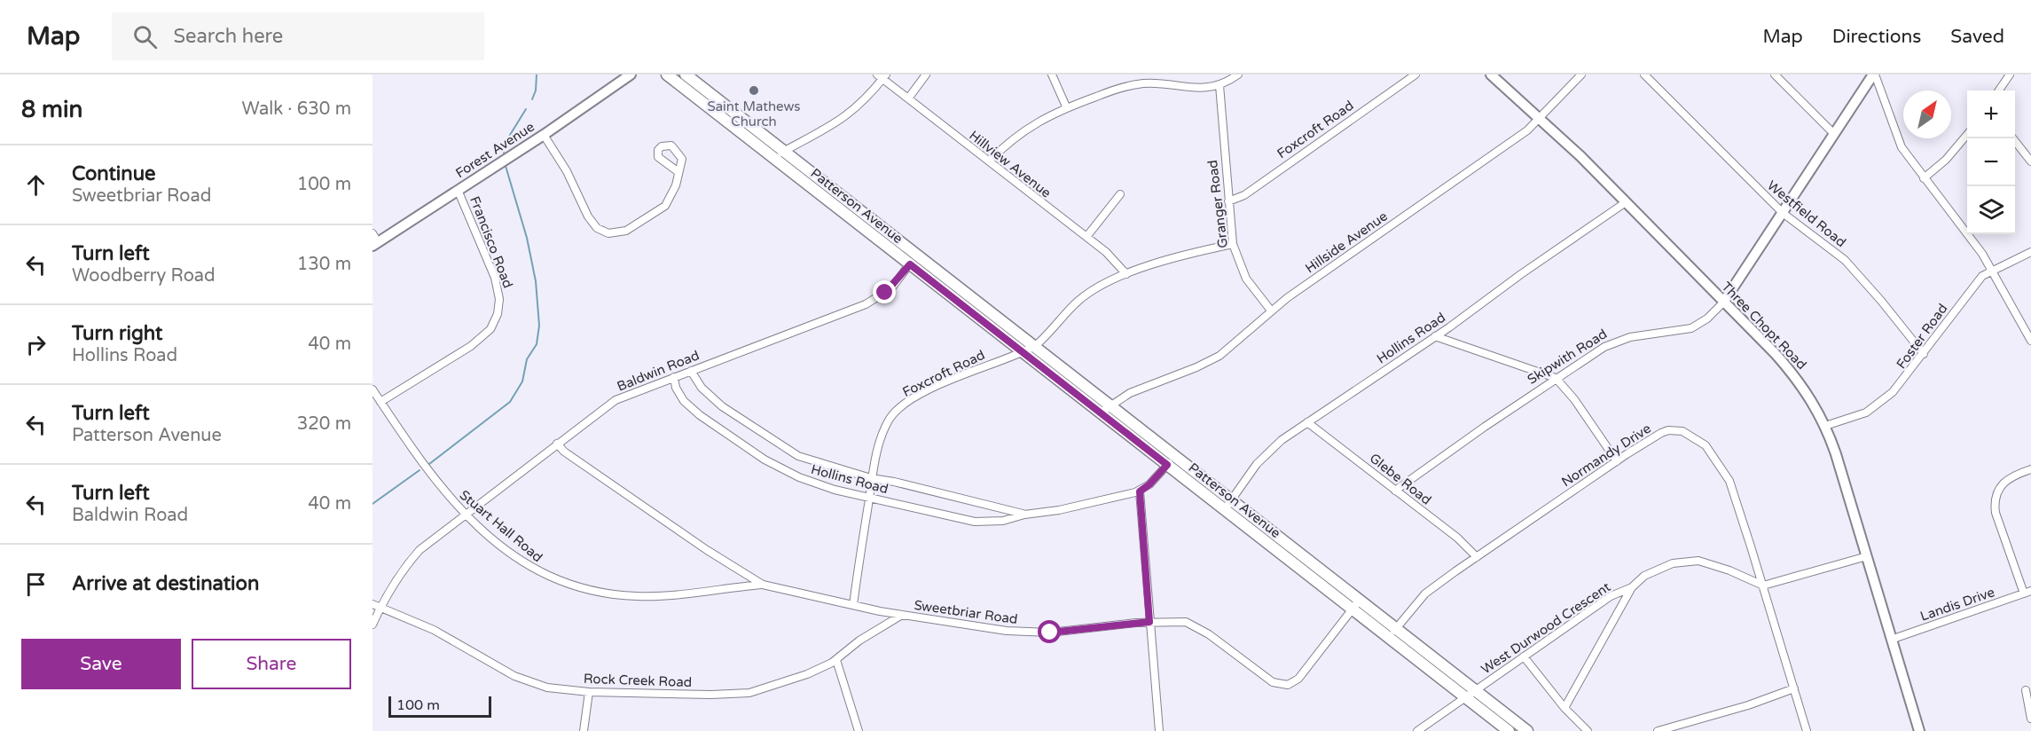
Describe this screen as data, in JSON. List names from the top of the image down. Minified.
{"streets":{"main road":["Forest Avenue","Patterson Avenue","Three Chopt Road","Skipwith Road"],"street":["Foxcroft Road","Hillview Avenue","Granger Road","Westfield Road","Francisco Road","Hillside Avenue","Foster Road","Hollins Road","Baldwin Road","Normandy Drive","Glebe Road","Stuart Hall Road","Landis Drive","Sweetbriar Road","West Durwood Crescent","Rock Creek Road"]},"crossings":[["Foxcroft Road","Hillview Avenue"],["Foxcroft Road","Granger Road"],["Foxcroft Road","Patterson Avenue"],["Foxcroft Road","Hollins Road"],["Foxcroft Road","Sweetbriar Road"],["Forest Avenue","Francisco Road"],["Granger Road","Hillside Avenue"],["Patterson Avenue","Hillside Avenue"],["Patterson Avenue","Hollins Road"],["Patterson Avenue","Baldwin Road"],["Patterson Avenue","Normandy Drive"],["Patterson Avenue","Sweetbriar Road"],["Patterson Avenue","West Durwood Crescent"],["Westfield Road","Foster Road"],["Westfield Road","Skipwith Road"],["Francisco Road","Stuart Hall Road"],["Hillside Avenue","Three Chopt Road"],["Three Chopt Road","Foster Road"],["Three Chopt Road","Hollins Road"],["Three Chopt Road","Skipwith Road"],["Three Chopt Road","Landis Drive"],["Hollins Road","Baldwin Road"],["Hollins Road","Glebe Road"],["Skipwith Road","Glebe Road"],["Baldwin Road","Stuart Hall Road"],["Baldwin Road","Sweetbriar Road"],["Baldwin Road","Rock Creek Road"],["Normandy Drive","Glebe Road"],["Normandy Drive","West Durwood Crescent"],["Stuart Hall Road","Sweetbriar Road"],["Sweetbriar Road","Rock Creek Road"]],"places":["Saint Mathews Church"],"scale_bar":"100 m","north":"top right","page":{"header":"Map","search":"Search here","nav":["Map","Directions","Saved"],"heading":["8 min","Walk · 630 m"],"map_buttons":["+","−"],"list":[["Continue","Sweetbriar Road","100 m"],["Turn left","Woodberry Road","130 m"],["Turn right","Hollins Road","40 m"],["Turn left","Patterson Avenue","320 m"],["Turn left","Baldwin Road","40 m"],"Arrive at destination"],"buttons":["Save","Share"],"scale":"100 m"}}
